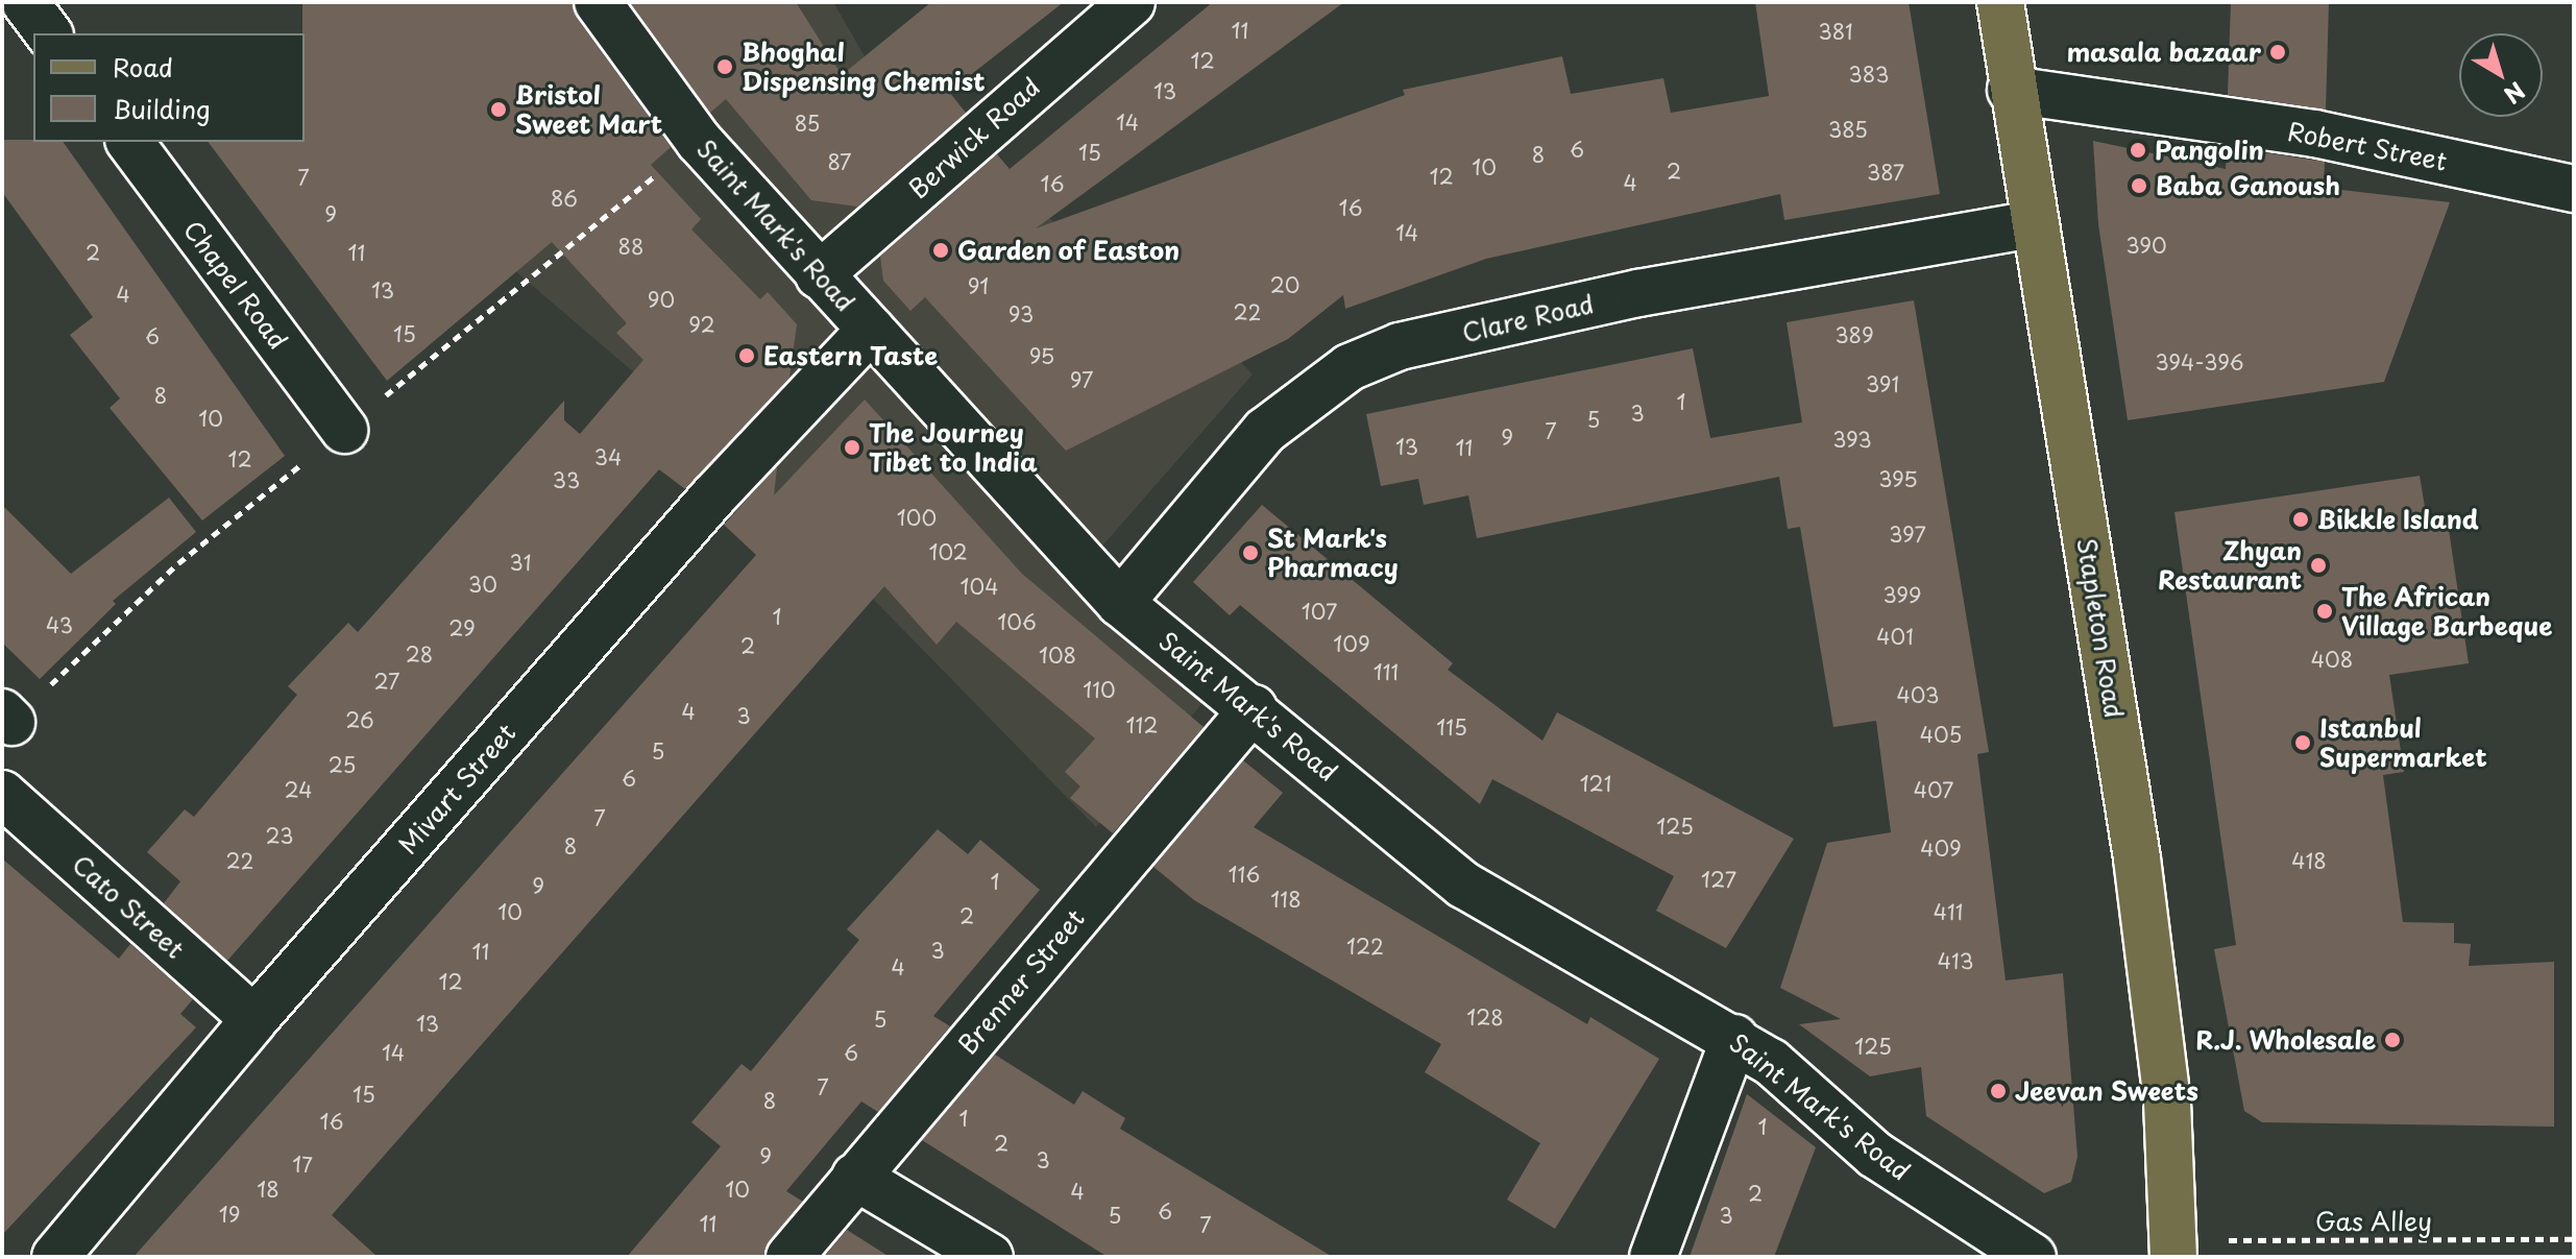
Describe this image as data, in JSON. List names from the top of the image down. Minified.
{"streets":{"main road":["Stapleton Road"],"street":["Berwick Road","Robert Street","Saint Mark's Road","Chapel Road","Clare Road","Mivart Street","Cato Street","Brenner Street"],"path":["Gas Alley"]},"crossings":[["Berwick Road","Saint Mark's Road"],["Robert Street","Stapleton Road"],["Saint Mark's Road","Clare Road"],["Saint Mark's Road","Mivart Street"],["Saint Mark's Road","Brenner Street"],["Clare Road","Stapleton Road"],["Stapleton Road","Gas Alley"],["Mivart Street","Cato Street"]],"places":["masala bazaar","Bhoghal Dispensing Chemist","Bristol Sweet Mart","Pangolin","Baba Ganoush","Garden of Easton","Eastern Taste","The Journey Tibet to India","Bikkle Island","St Mark's Pharmacy","Zhyan Restaurant","The African Village Barbeque","Istanbul Supermarket","R.J. Wholesale","Jeevan Sweets"],"house_numbers":["11","381","12","383","13","14","85","385","6","15","8","87","10","2","387","12","7","4","16","86","16","9","14","390","88","2","11","20","91","13","4","90","22","93","92","15","389","6","95","394-396","97","391","8","1","3","10","5","7","9","393","13","11","34","12","395","33","100","397","102","31","30","104","399","107","1","106","43","29","401","109","2","28","108","408","111","27","110","403","4","3","26","112","115","405","5","25","6","121","24","407","7","125","23","8","409","22","418","116","127","1","9","118","10","411","2","122","3","11","413","4","12","128","5","13","125","14","6","7","15","8","1","16","1","2","9","3","17","18","10","4","2","6","19","5","3","11","7"],"legend":["Road","Building"],"north":"bottom right"}
